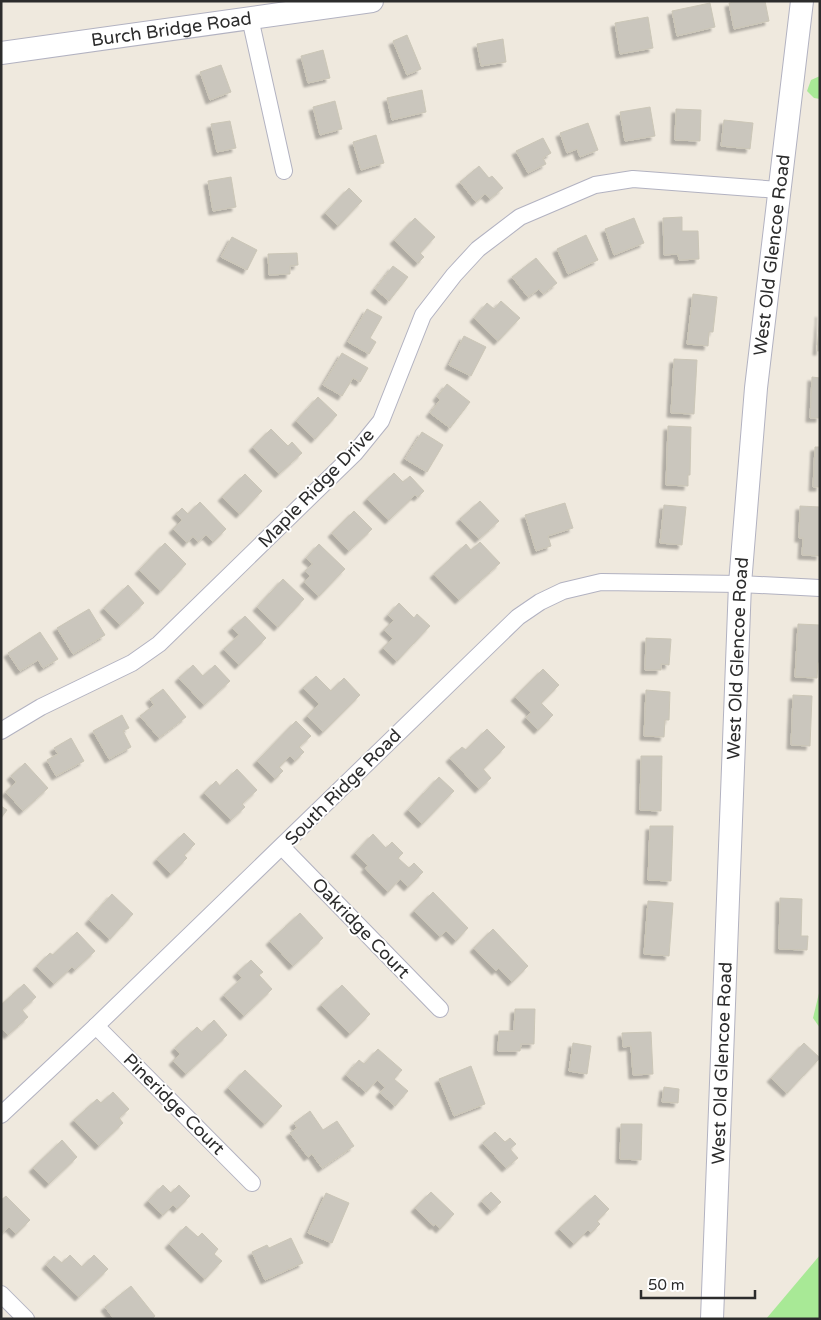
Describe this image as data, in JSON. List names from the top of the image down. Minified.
{"streets":{"street":["Burch Bridge Road","West Old Glencoe Road","Maple Ridge Drive","South Ridge Road","Oakridge Court","Pineridge Court"]},"crossings":[["West Old Glencoe Road","Maple Ridge Drive"],["West Old Glencoe Road","South Ridge Road"],["South Ridge Road","Oakridge Court"],["South Ridge Road","Pineridge Court"]],"scale_bar":"50 m"}
